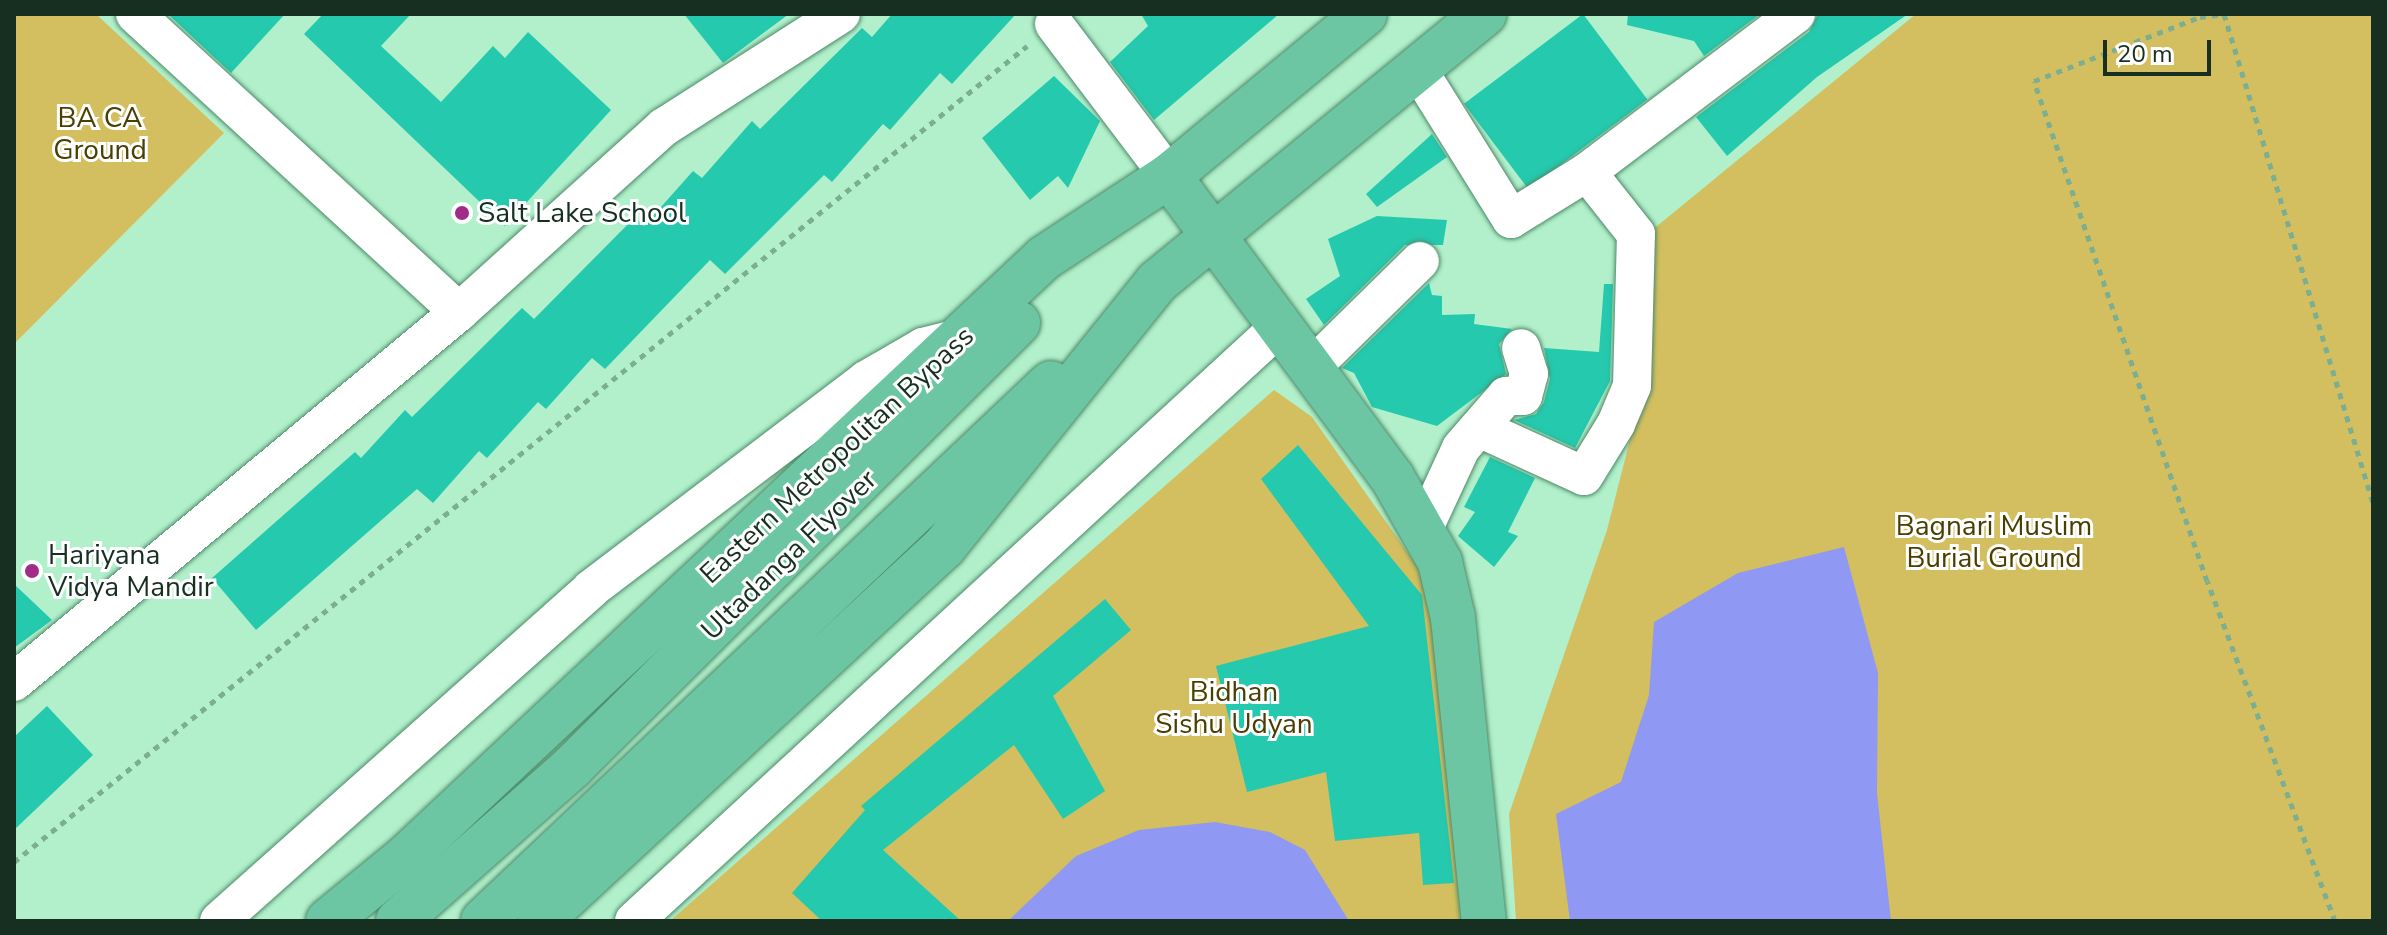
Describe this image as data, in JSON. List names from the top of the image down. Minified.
{"streets":{"main road":["Eastern Metropolitan Bypass","Ultadanga Flyover"]},"crossings":[["Eastern Metropolitan Bypass","Ultadanga Flyover"]],"parks":["BA CA Ground","Bagnari Muslim Burial Ground","Bidhan Sishu Udyan"],"places":["Salt Lake School","Hariyana Vidya Mandir"],"scale_bar":"20 m"}
